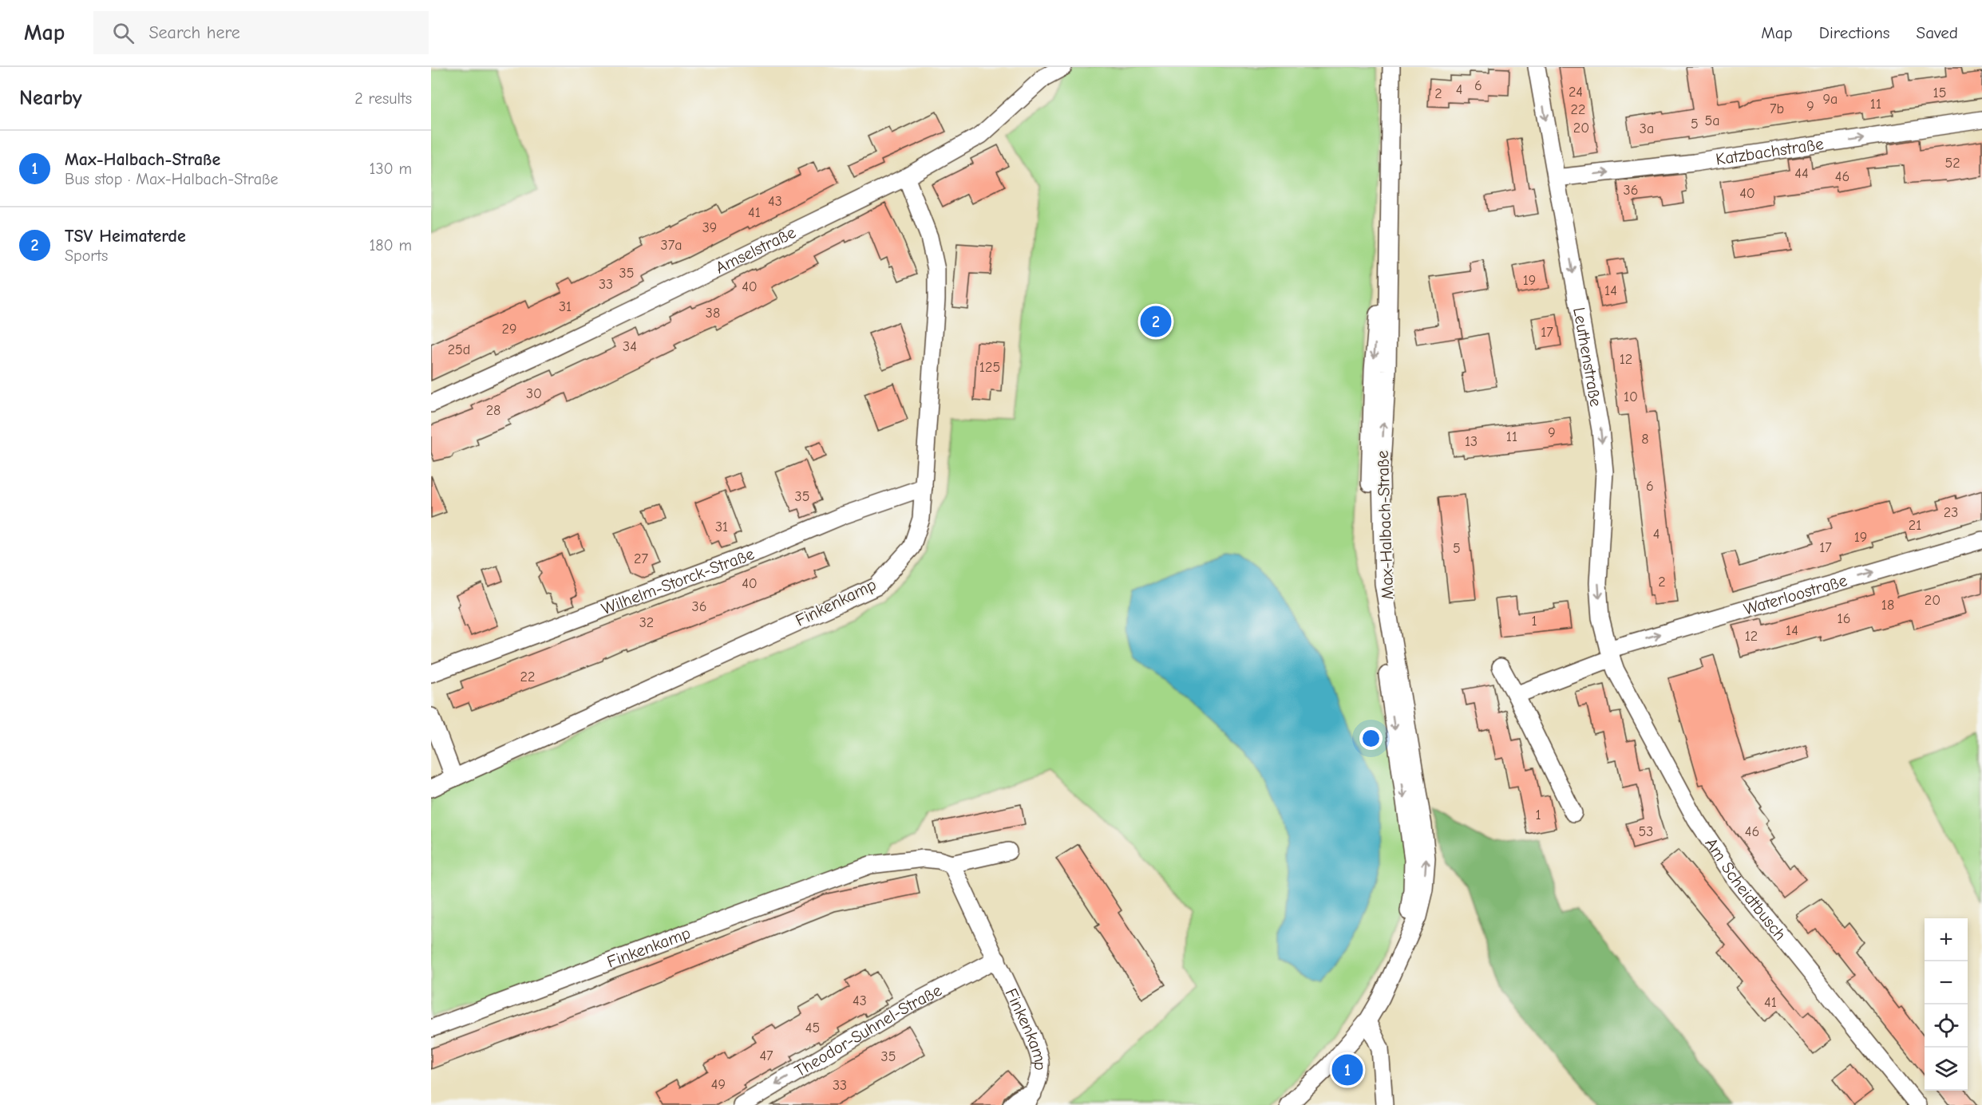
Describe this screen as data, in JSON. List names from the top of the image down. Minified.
{"streets":{"street":["Katzbachstraße","Amselstraße","Leuthenstraße","Max-Halbach-Straße","Wilhelm-Storck-Straße","Waterloostraße","Finkenkamp","Am Scheidtbusch","Theodor-Suhnel-Straße"]},"crossings":[["Katzbachstraße","Leuthenstraße"],["Amselstraße","Finkenkamp"],["Leuthenstraße","Waterloostraße"],["Leuthenstraße","Am Scheidtbusch"],["Wilhelm-Storck-Straße","Finkenkamp"],["Waterloostraße","Am Scheidtbusch"],["Finkenkamp","Theodor-Suhnel-Straße"]],"one_way":["Katzbachstraße","Leuthenstraße","Waterloostraße","Theodor-Suhnel-Straße"],"house_numbers":["6","4","24","15","2","9a","11","9","7b","22","5a","5","20","3a","52","44","46","36","40","43","41","39","37a","35","19","33","40","14","31","38","29","17","34","25d","12","125","30","10","28","9","11","8","13","6","35","23","21","31","4","19","17","5","27","2","40","20","18","36","16","1","32","14","12","22","1","53","46","43","41","45","47","35","49","33"],"page":{"header":"Map","search":"Search here","nav":["Map","Directions","Saved"],"heading":["Nearby","2 results"],"list":[{"mark":"1","name":"Max-Halbach-Straße","note":"Bus stop · Max-Halbach-Straße","value":"130 m"},{"mark":"2","name":"TSV Heimaterde","note":"Sports","value":"180 m"}],"pins":["2","1"],"map_buttons":["+","−"]}}
